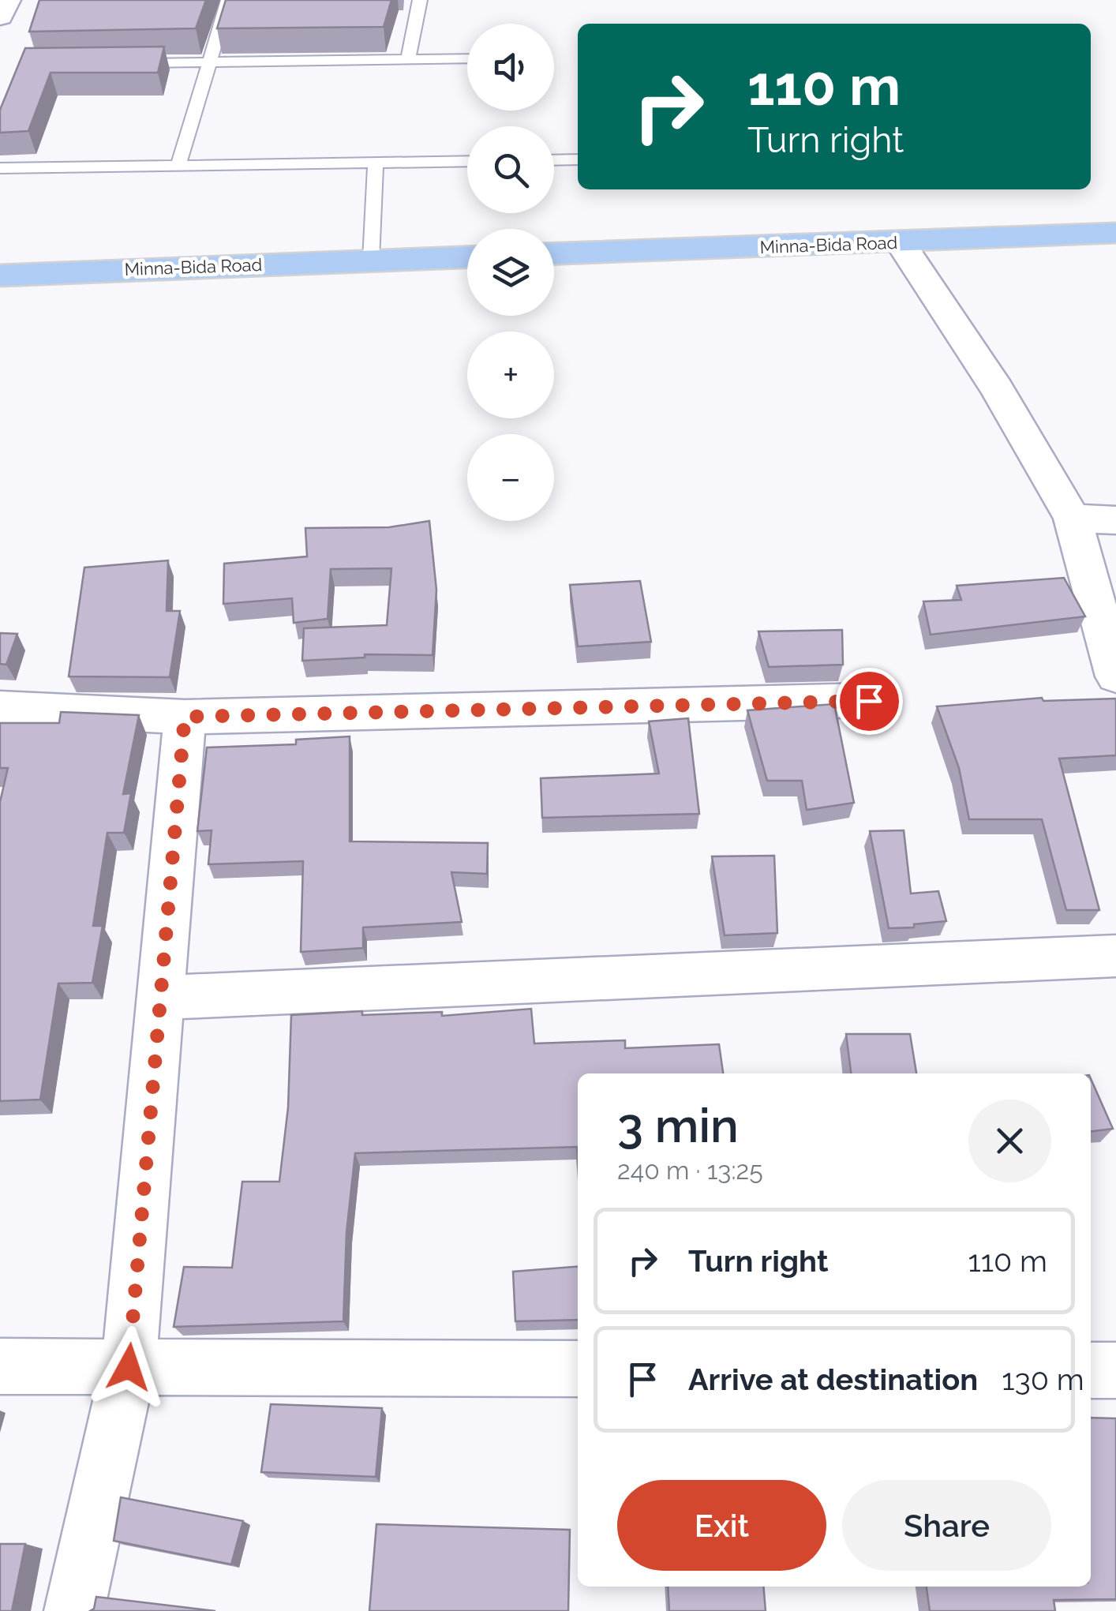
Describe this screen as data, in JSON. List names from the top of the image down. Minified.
{"streets":{"main road":["Minna-Bida Road"]},"page":{"map_buttons":["+","−"],"turn":["110 m","Turn right"],"heading":["3 min","240 m · 13:25"],"list":[{"name":"Turn right","value":"110 m"},{"name":"Arrive at destination","value":"130 m"}],"buttons":["Exit","Share"]}}
